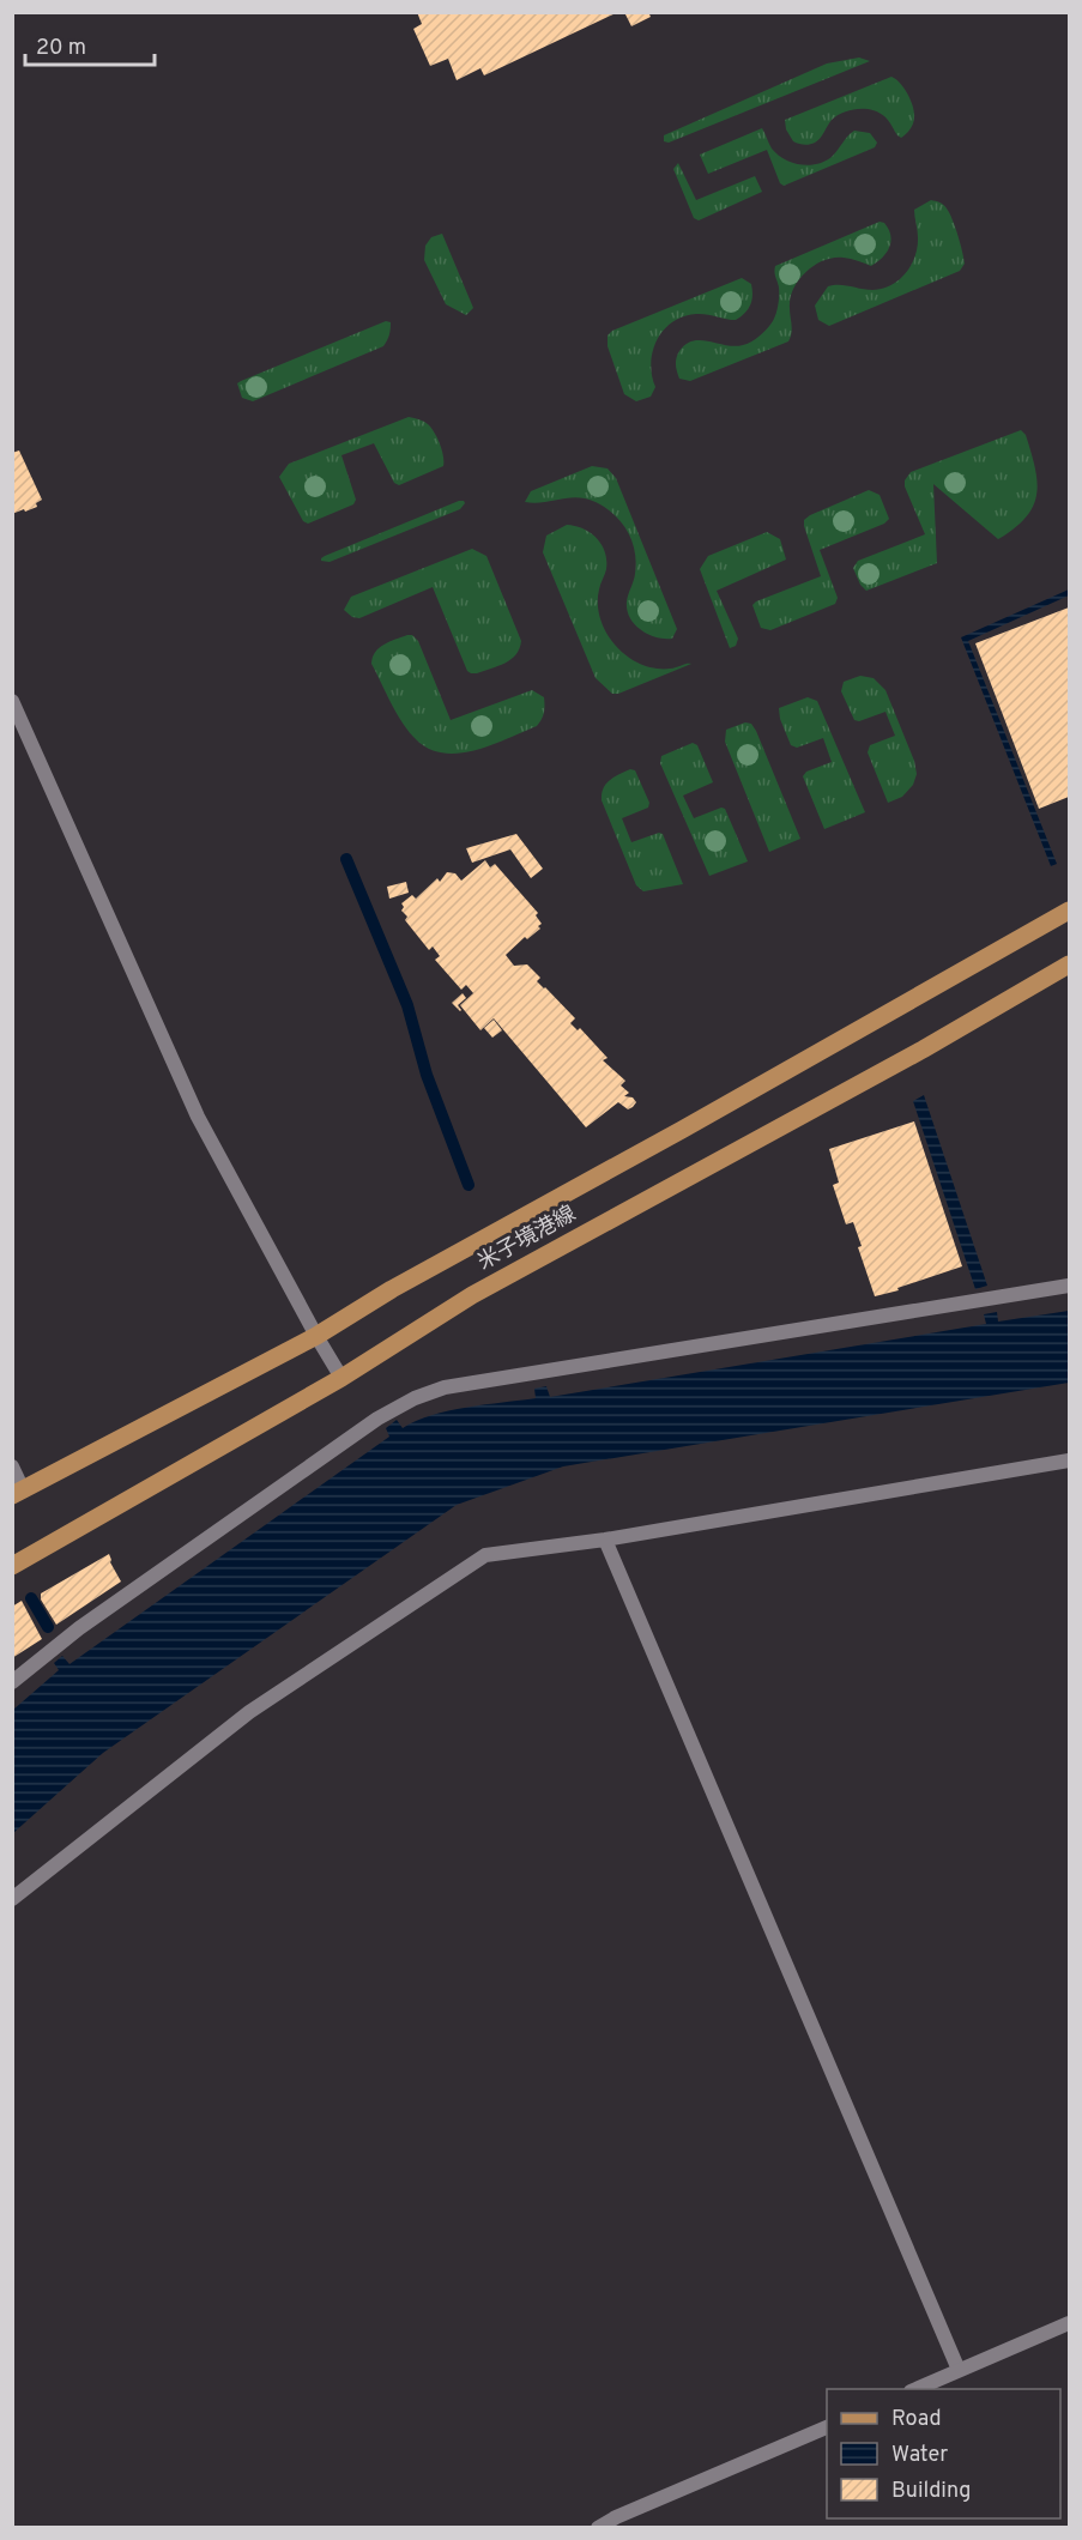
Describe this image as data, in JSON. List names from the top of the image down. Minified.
{"streets":{"main road":["米子境港線"]},"legend":["Road","Water","Building"],"scale_bar":"20 m"}
